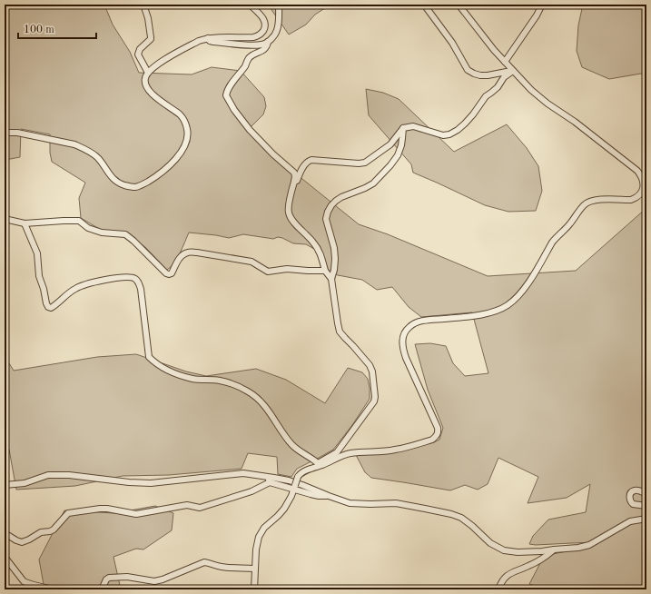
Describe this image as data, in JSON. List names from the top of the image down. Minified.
{"scale_bar":"100 m"}
